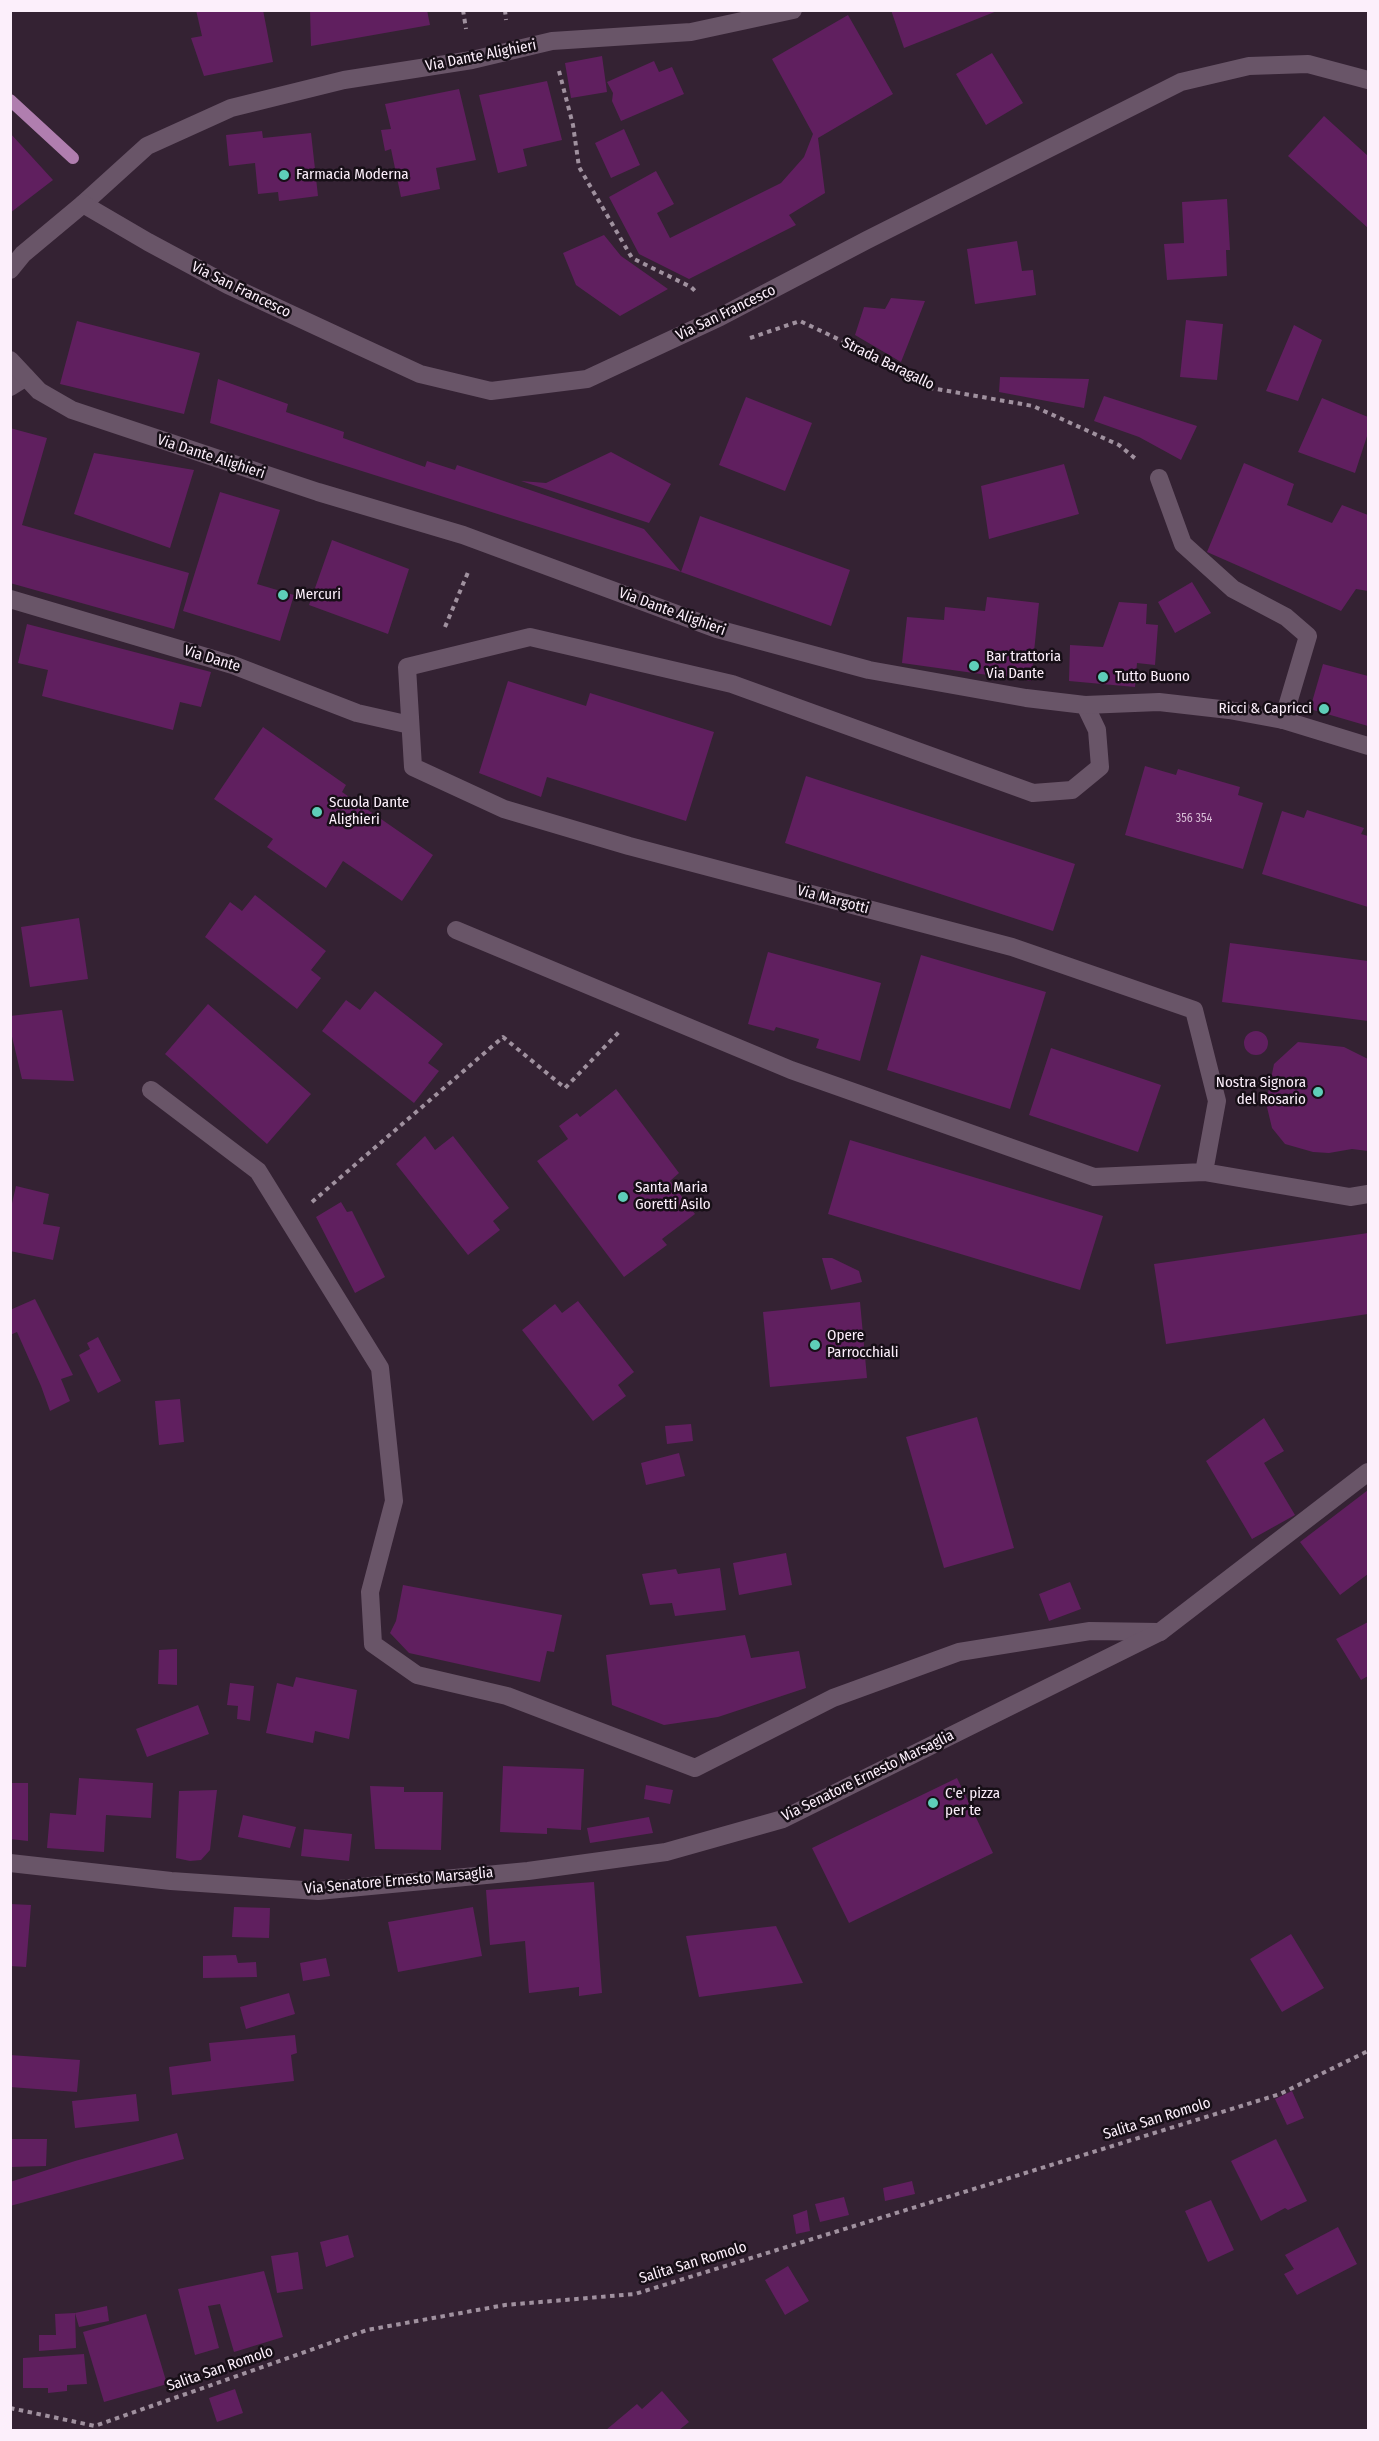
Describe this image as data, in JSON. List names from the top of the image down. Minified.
{"streets":{"street":["Via Dante Alighieri","Via San Francesco","Via Dante","Via Margotti","Via Senatore Ernesto Marsaglia"],"path":["Strada Baragallo","Salita San Romolo"]},"crossings":[["Via Dante Alighieri","Via San Francesco"],["Via Dante Alighieri","Strada Baragallo"],["Via Dante Alighieri","Via Margotti"],["Via San Francesco","Strada Baragallo"],["Via Dante","Via Margotti"]],"places":["Farmacia Moderna","Mercuri","Bar trattoria Via Dante","Tutto Buono","Ricci & Capricci","Scuola Dante Alighieri","Nostra Signora del Rosario","Santa Maria Goretti Asilo","Opere Parrocchiali","C'e' pizza per te"],"house_numbers":["356 354"]}
